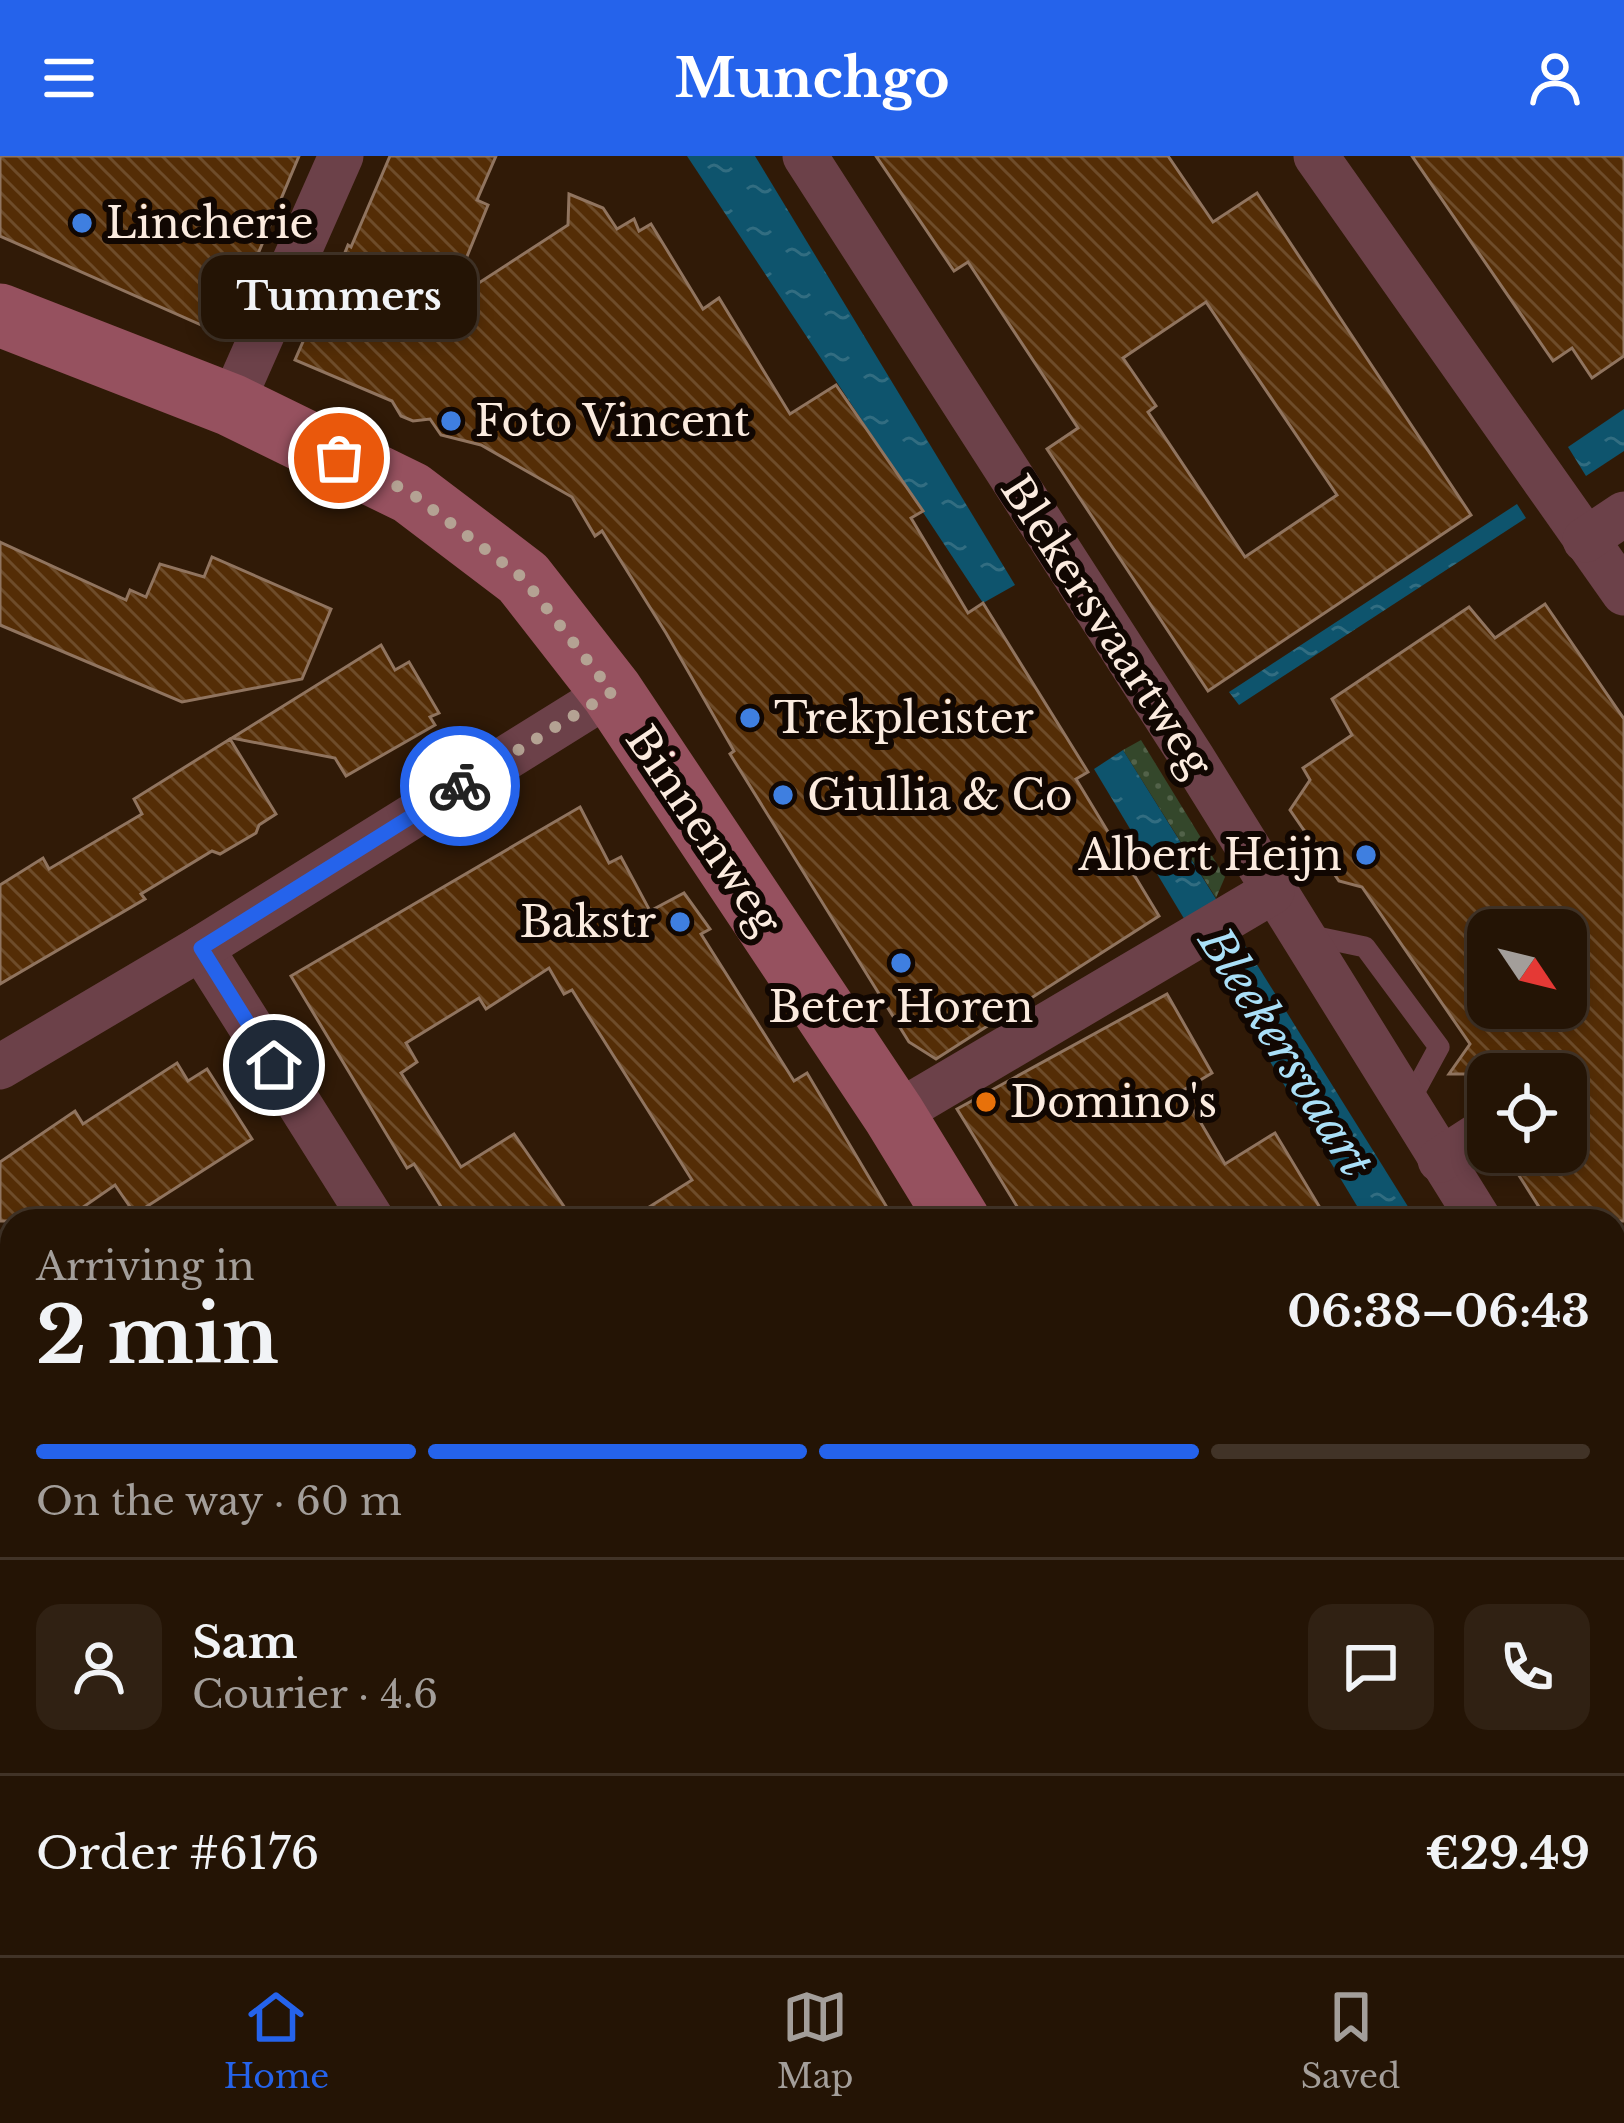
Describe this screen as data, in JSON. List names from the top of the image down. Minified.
{"streets":{"street":["Blekersvaartweg","Binnenweg"]},"water":["Bleekersvaart"],"places":["Lincherie","Foto Vincent","Tummers","Trekpleister","Giullia & Co","Albert Heijn","Bakstr","Beter Horen","Domino's"],"north":"bottom right","page":{"header":"Munchgo","bubble":"Tummers","heading":["2 min","Arriving in","06:38–06:43"],"panel":["Sam","Courier · 4.6","Order #6176","€29.49"],"bar":"On the way · 60 m","tabs":["Home","Map","Saved"]}}
